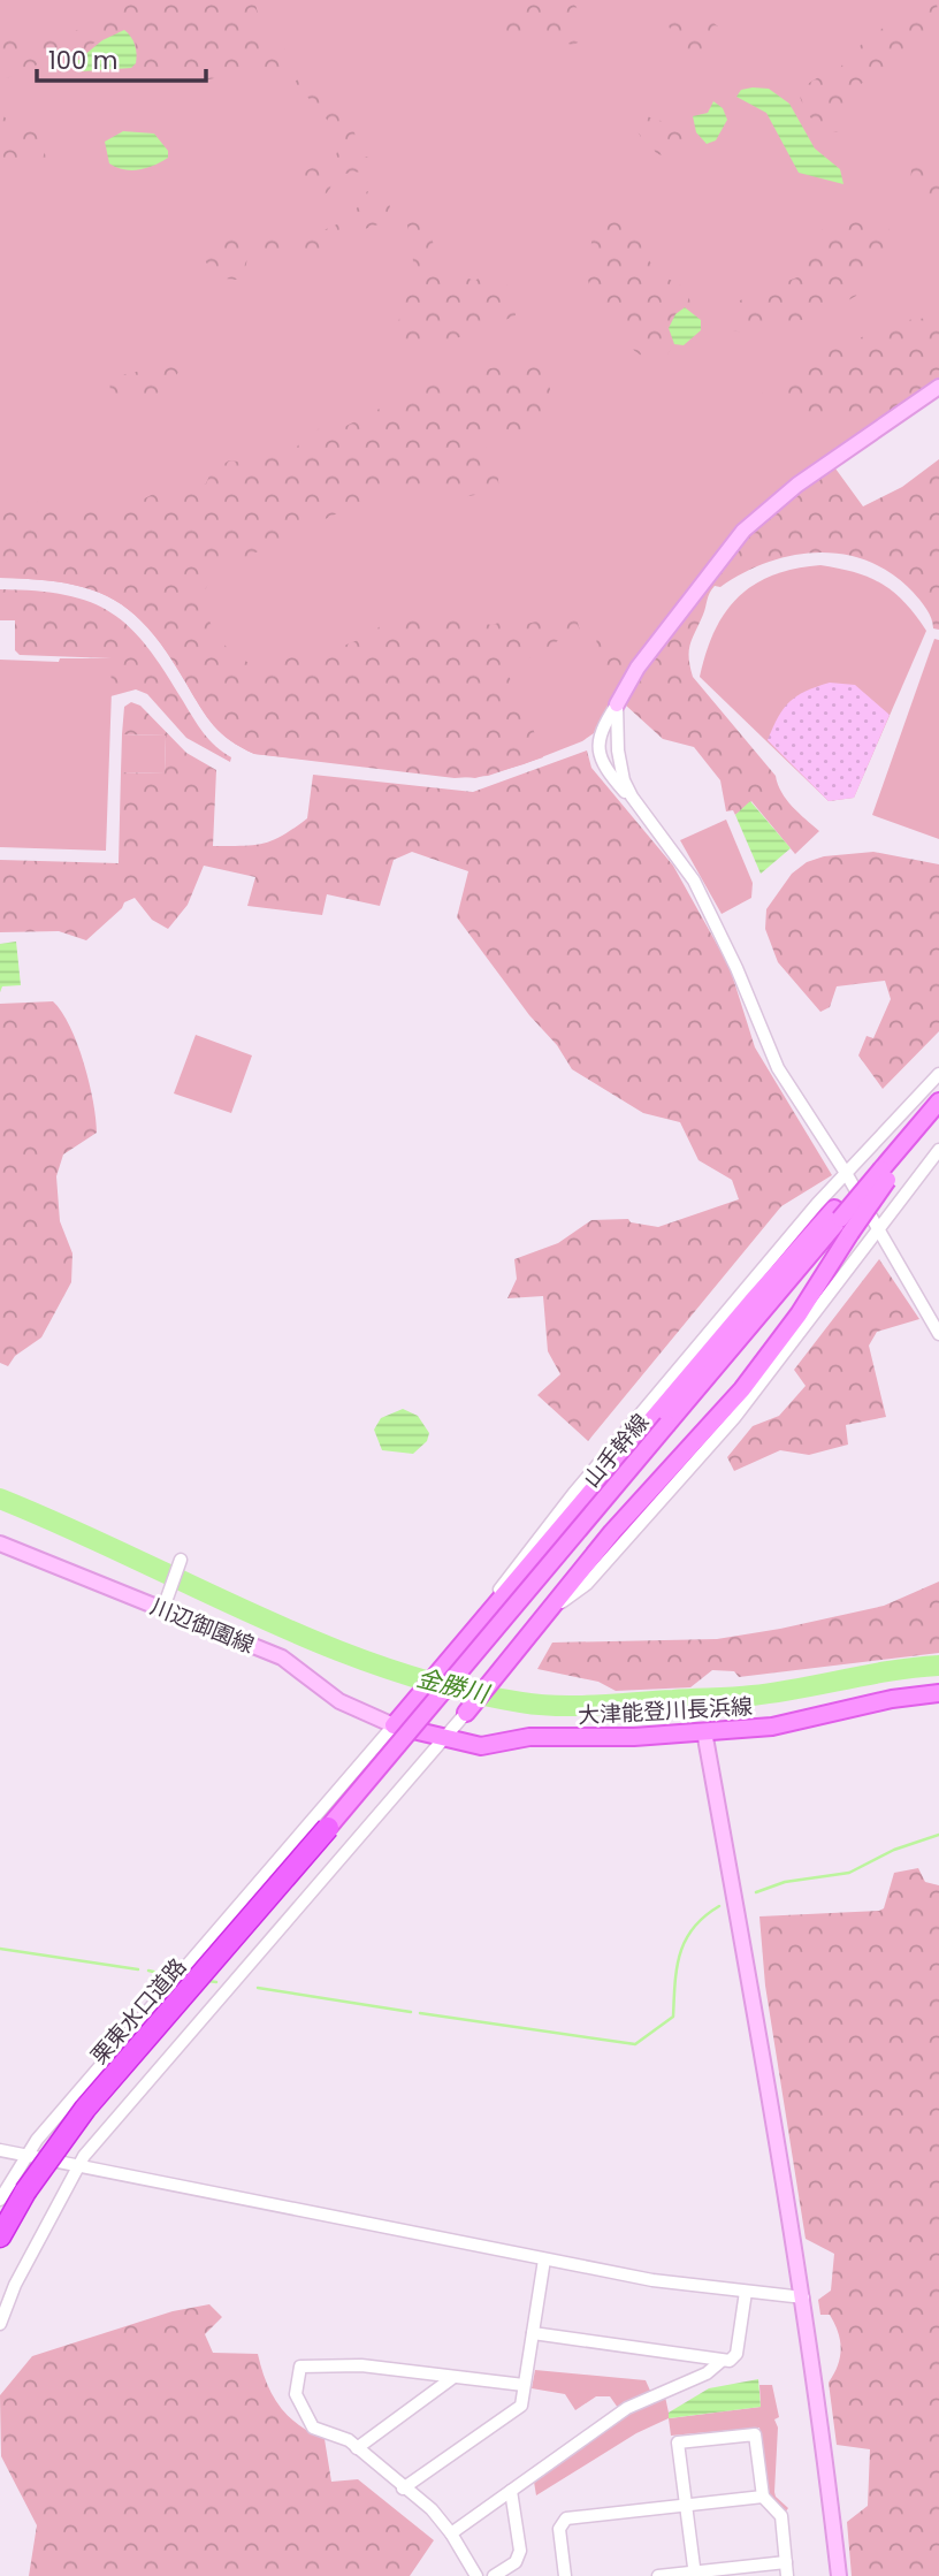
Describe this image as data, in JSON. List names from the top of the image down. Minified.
{"streets":{"highway":["栗東水口道路"],"main road":["山手幹線","大津能登川長浜線"],"street":["川辺御園線"]},"crossings":[["山手幹線","栗東水口道路"],["川辺御園線","大津能登川長浜線"]],"water":["金勝川"],"scale_bar":"100 m"}
